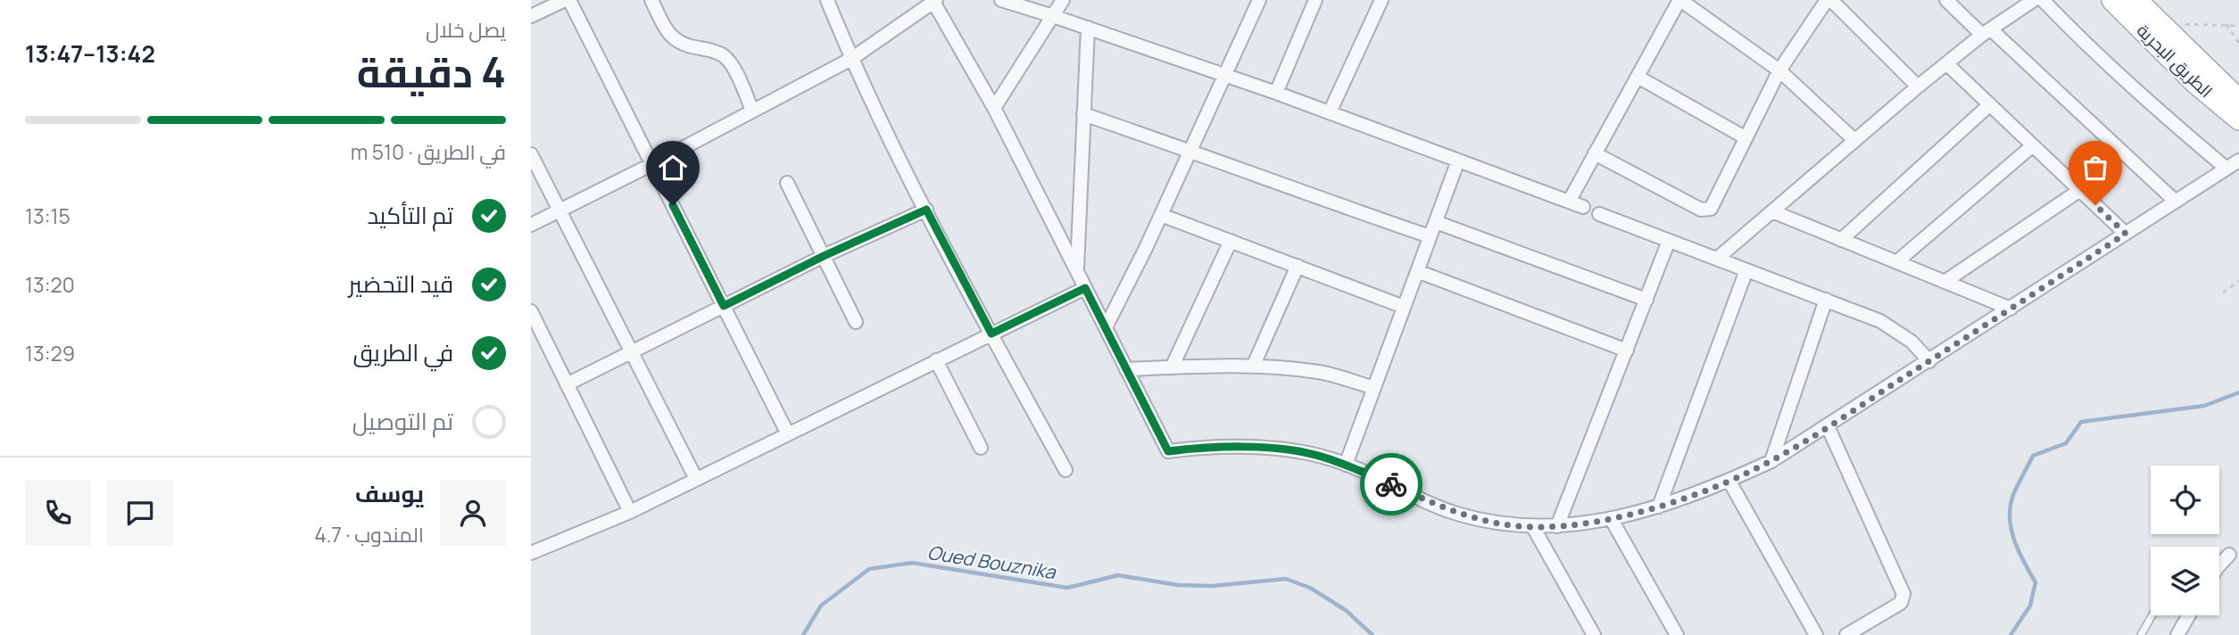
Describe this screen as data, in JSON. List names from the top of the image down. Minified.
{"streets":{"main road":["الطريق البحرية"]},"water":["Oued Bouznika"],"page":{"heading":["4 دقيقة","يصل خلال","13:42–13:47"],"panel":["يوسف","المندوب · 4.7"],"bar":"في الطريق · 510 m","list":[["تم التأكيد","13:15"],["قيد التحضير","13:20"],["في الطريق","13:29"],"تم التوصيل"]}}
